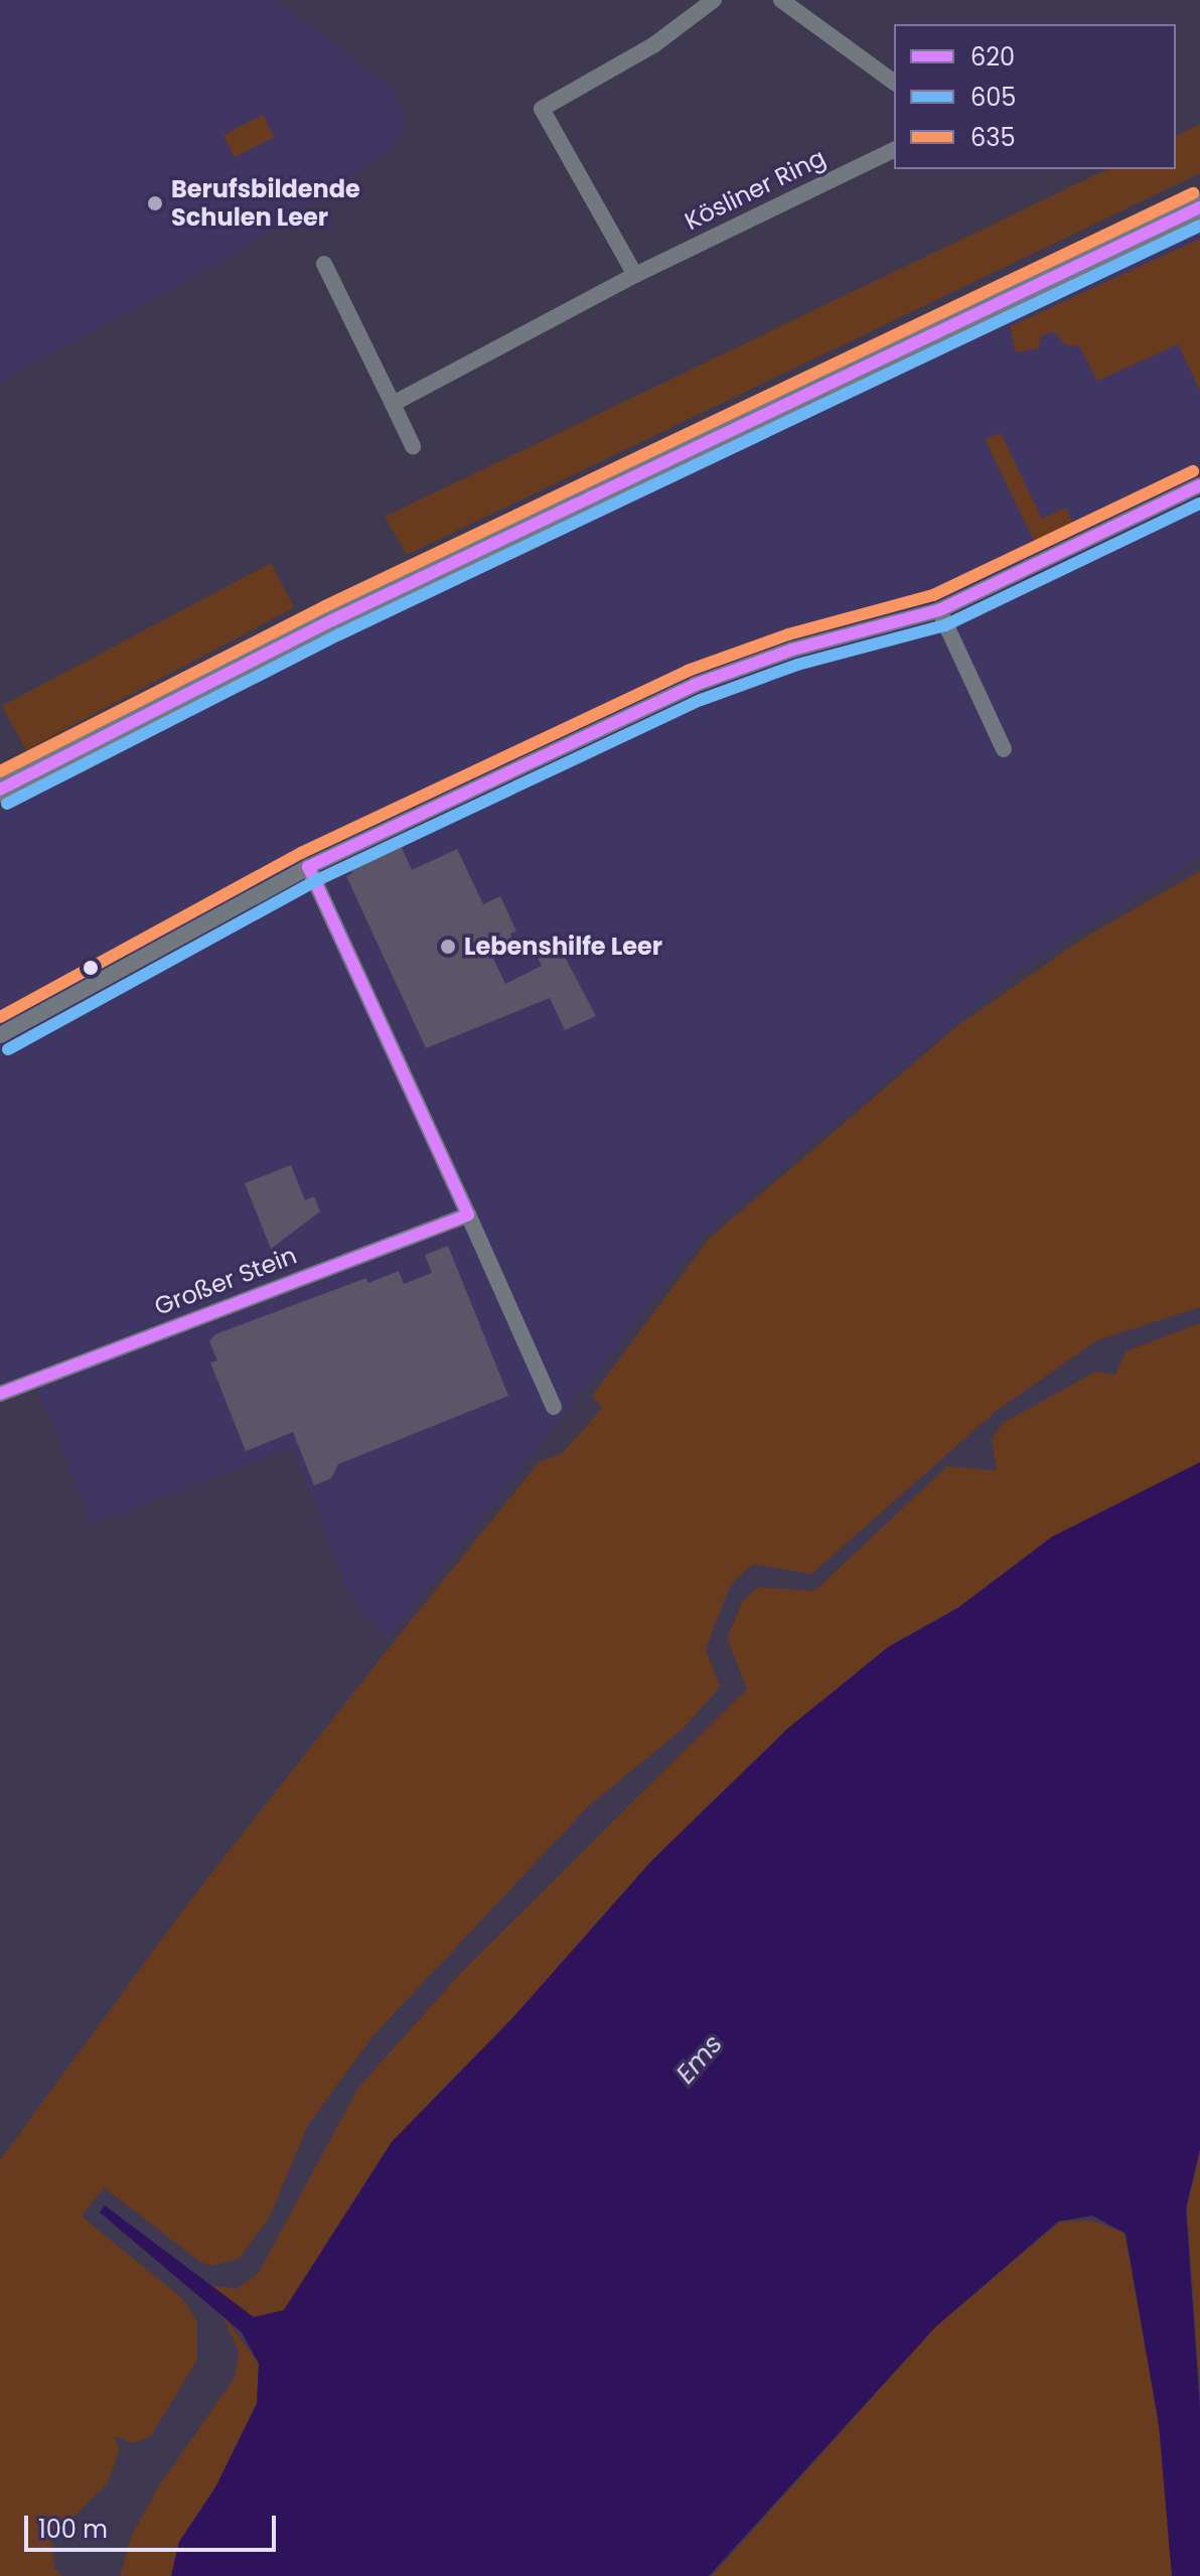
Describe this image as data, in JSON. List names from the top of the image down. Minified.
{"streets":{"street":["Kösliner Ring","Großer Stein"]},"water":["Ems"],"places":["Berufsbildende Schulen Leer","Lebenshilfe Leer"],"lines":["transit line 635","transit line 620","transit line 605"],"legend":["620","605","635"],"scale_bar":"100 m"}
